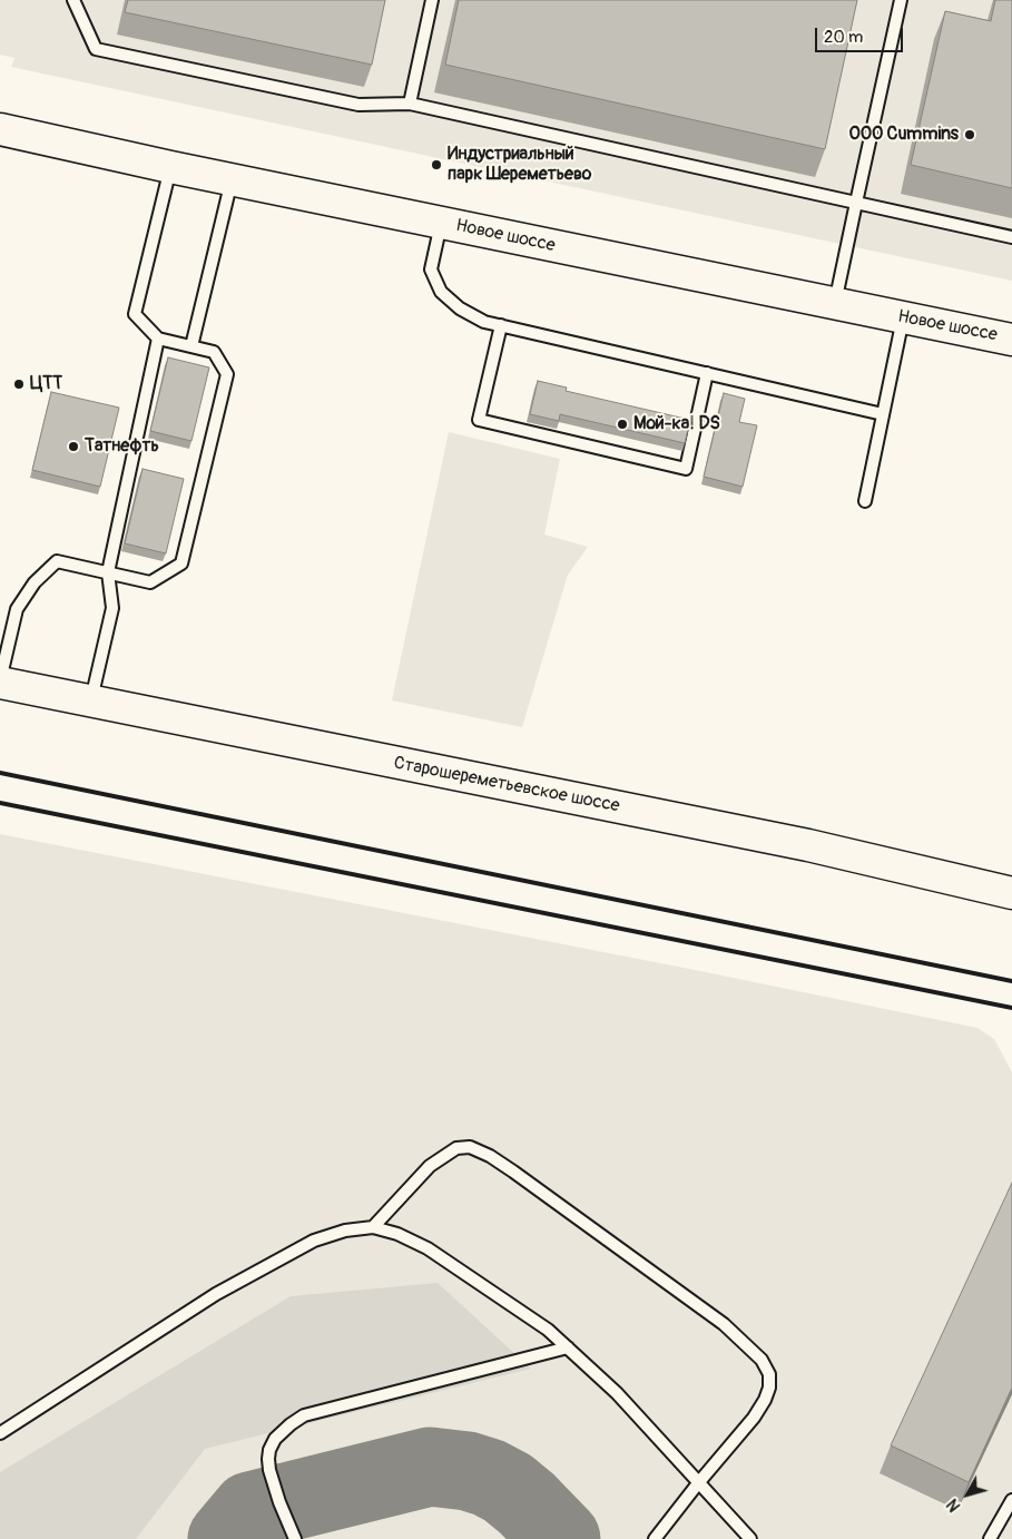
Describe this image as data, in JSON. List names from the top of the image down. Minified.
{"streets":{"main road":["Новое шоссе","Старошереметьевское шоссе"]},"places":["OOO Cummins","Индустриальный парк Шереметьево","ЦТТ","Мой-ка! DS","Татнефть"],"scale_bar":"20 m","north":"bottom left"}
